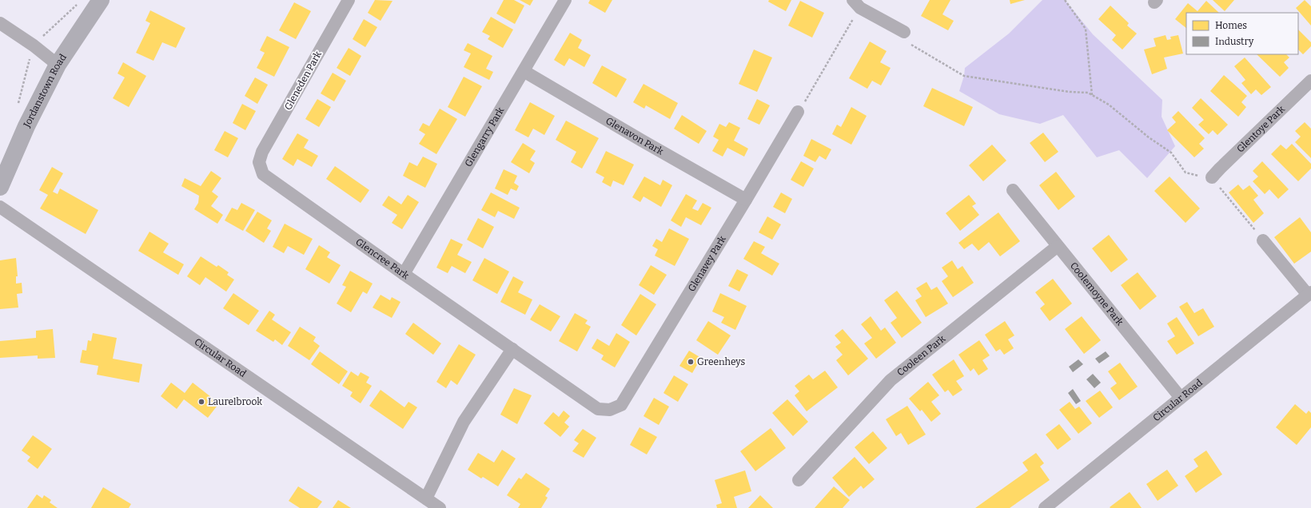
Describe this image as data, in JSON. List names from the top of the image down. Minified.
{"streets":{"street":["Gleneden Park","Jordanstown Road","Glentoye Park","Glenavon Park","Glengarry Park","Glencree Park","Glenavey Park","Coolemoyne Park","Cooleen Park","Circular Road"]},"crossings":[["Gleneden Park","Glencree Park"],["Glenavon Park","Glengarry Park"],["Glenavon Park","Glenavey Park"],["Glengarry Park","Glencree Park"],["Glencree Park","Glenavey Park"],["Coolemoyne Park","Cooleen Park"],["Coolemoyne Park","Circular Road"]],"places":["Greenheys","Laurelbrook"],"legend":["Homes","Industry"]}
